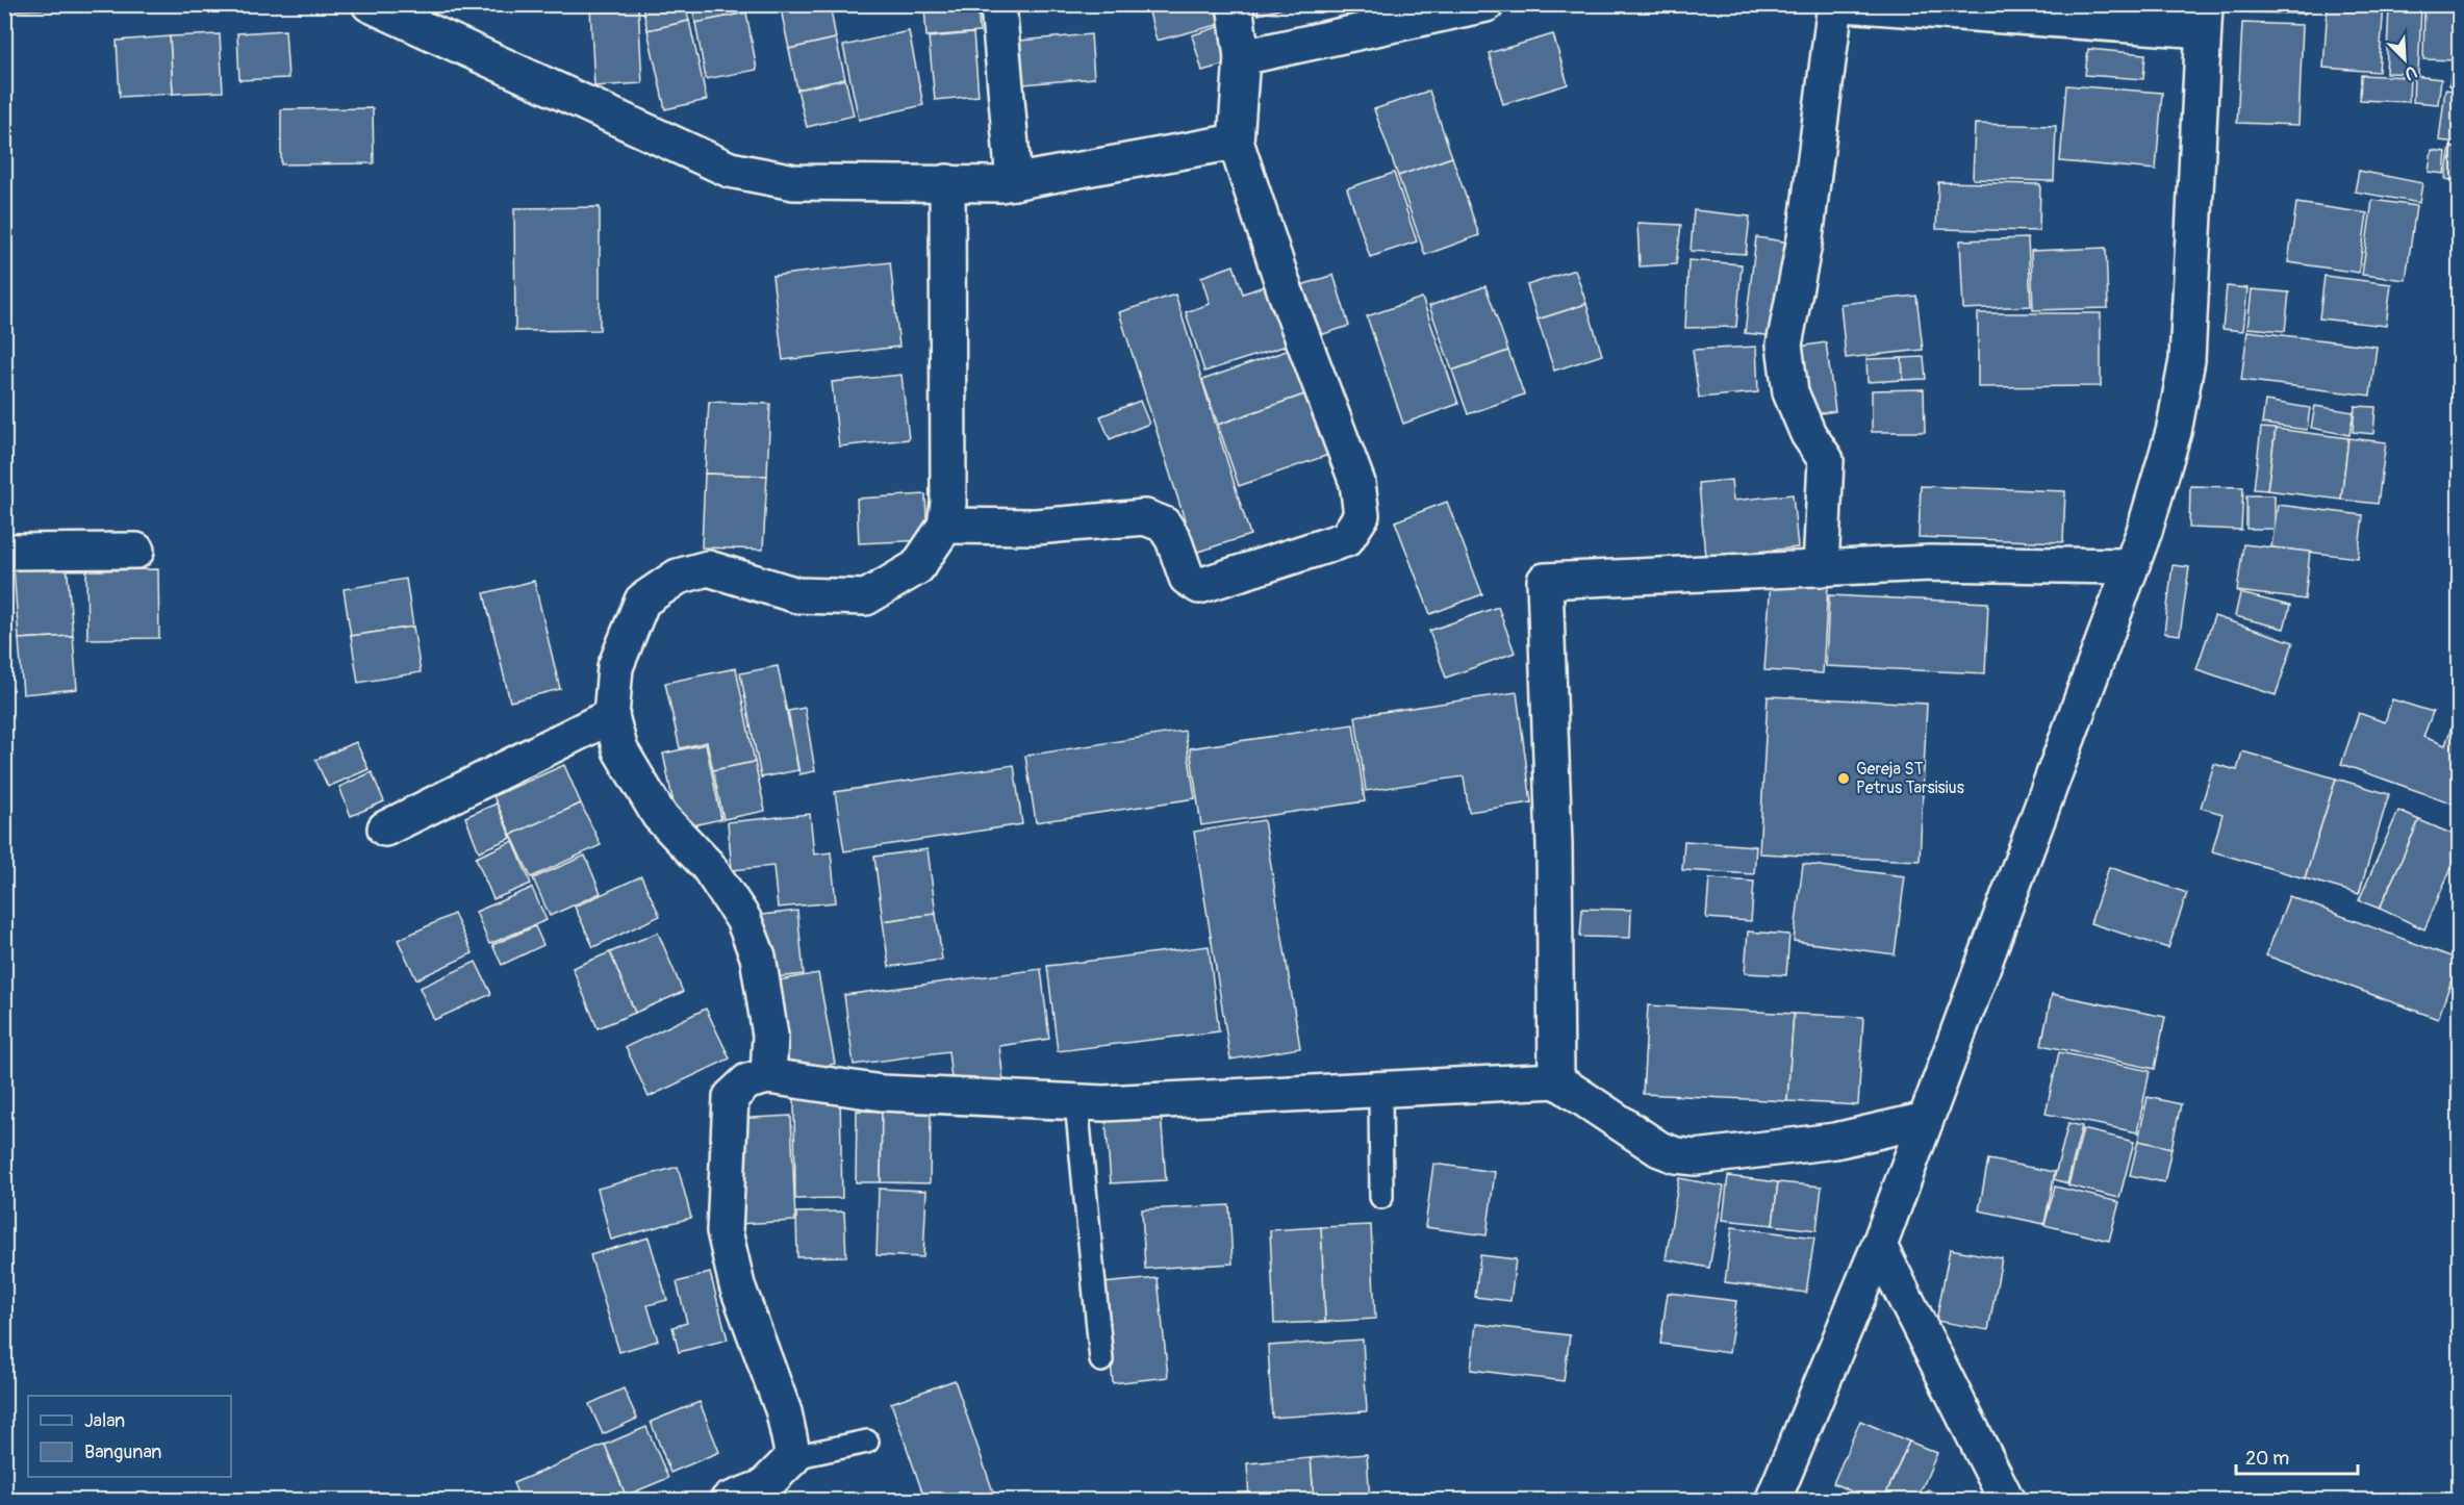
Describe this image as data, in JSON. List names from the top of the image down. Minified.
{"places":["Gereja ST Petrus Tarsisius"],"legend":["Jalan","Bangunan"],"scale_bar":"20 m","north":"bottom right"}
